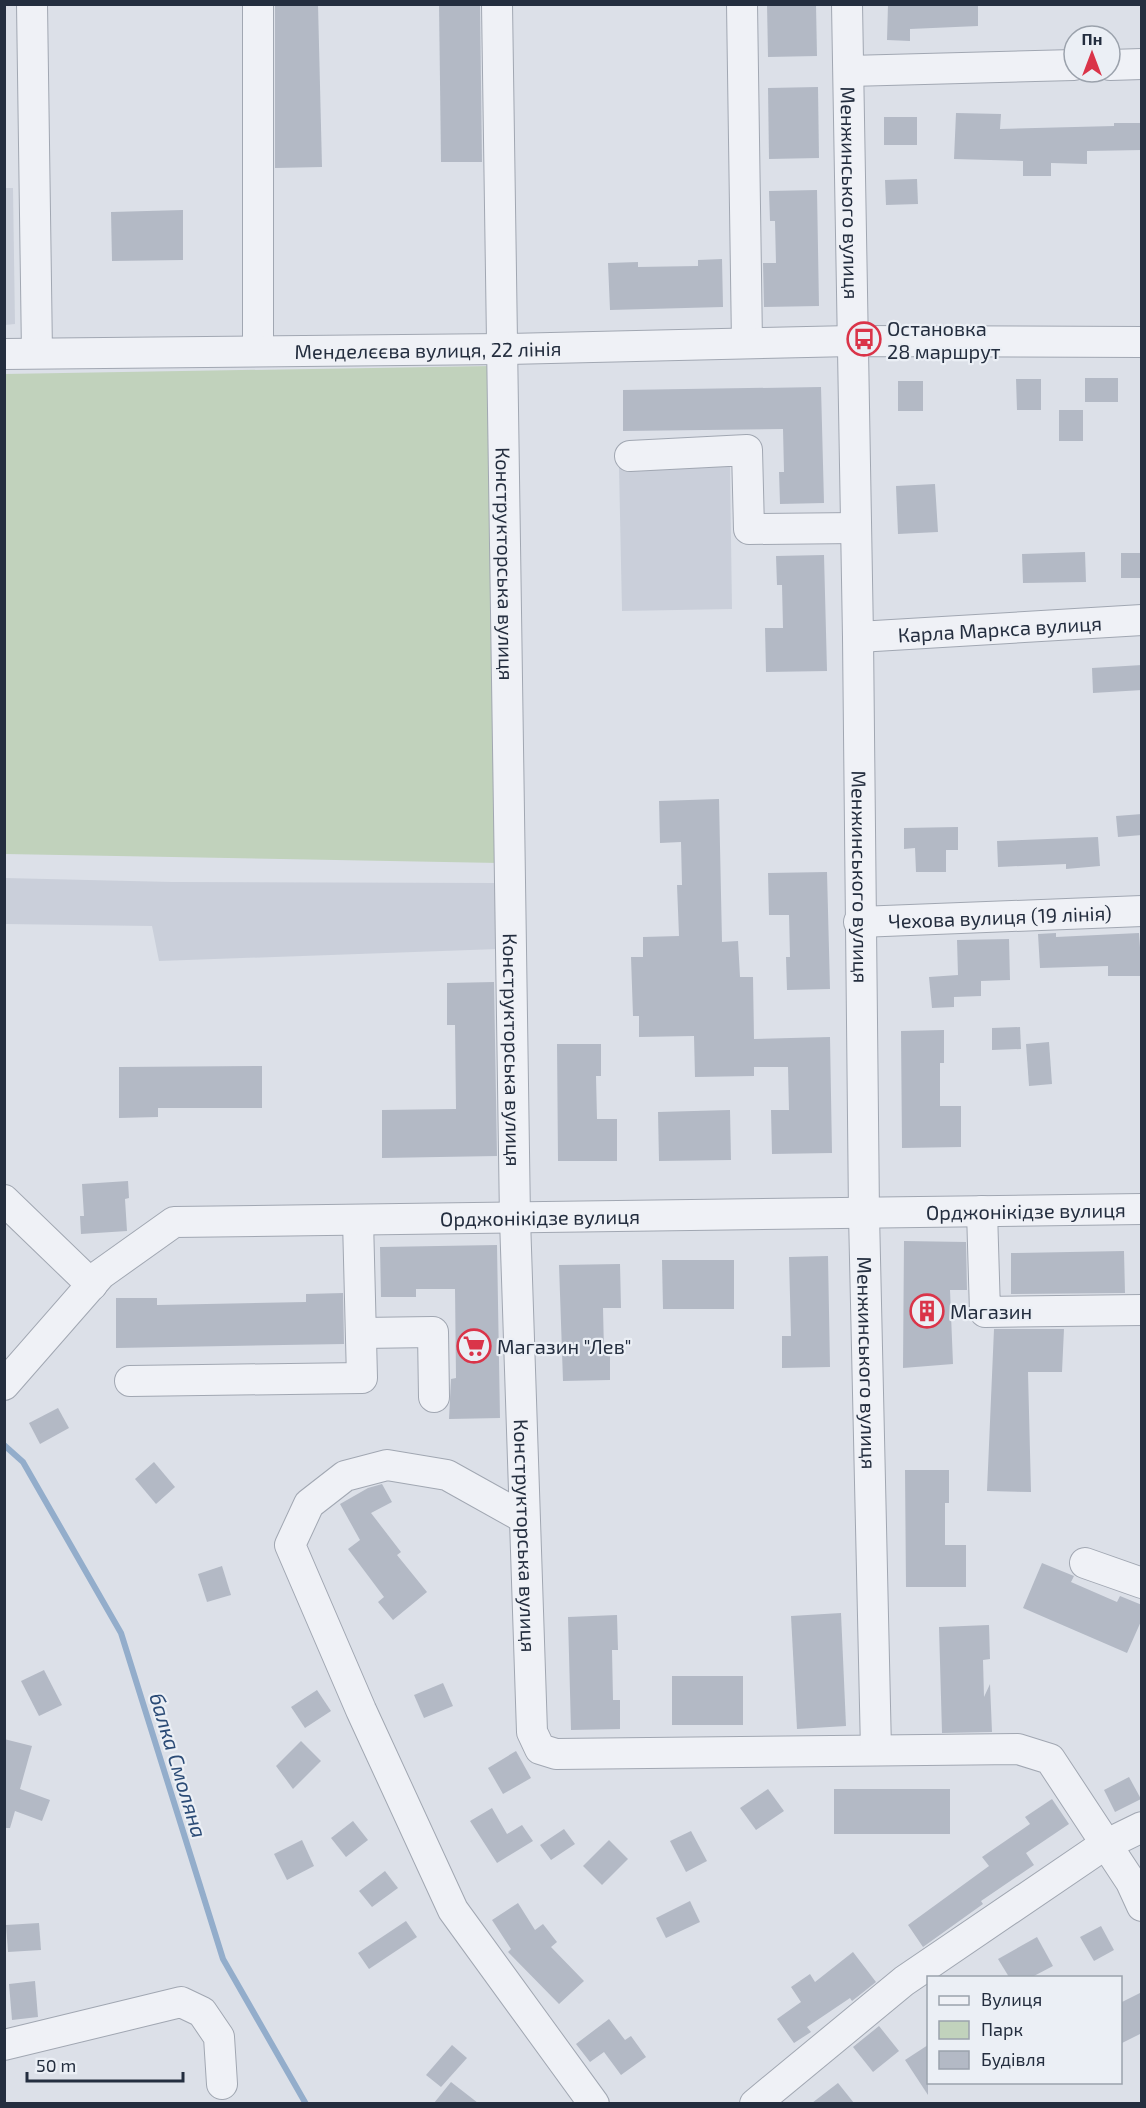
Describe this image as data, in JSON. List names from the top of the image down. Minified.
{"streets":{"street":["Менжинського вулиця","Менделєєва вулиця, 22 лінія","Конструкторська вулиця","Карла Маркса вулиця","Чехова вулиця (19 лiнiя)","Орджонікідзе вулиця"]},"crossings":[["Менжинського вулиця","Менделєєва вулиця, 22 лінія"],["Менжинського вулиця","Конструкторська вулиця"],["Менжинського вулиця","Карла Маркса вулиця"],["Менжинського вулиця","Чехова вулиця (19 лiнiя)"],["Менжинського вулиця","Орджонікідзе вулиця"],["Менделєєва вулиця, 22 лінія","Конструкторська вулиця"],["Конструкторська вулиця","Орджонікідзе вулиця"]],"water":["балка Смоляна"],"places":{"bus stop":["Остановка 28 маршрут"],"building":["Магазин"],"supermarket":["Магазин \"Лев\""]},"legend":["Вулиця","Парк","Будівля"],"scale_bar":"50 m","north":"top"}
